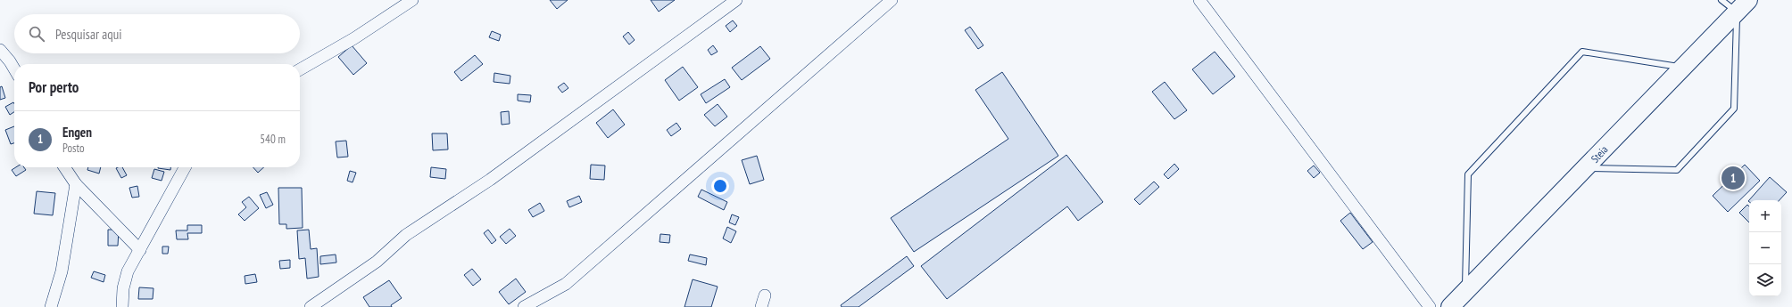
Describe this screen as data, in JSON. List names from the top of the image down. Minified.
{"streets":{"main road":["Steia"]},"page":{"search":"Pesquisar aqui","heading":"Por perto","list":[{"mark":"1","name":"Engen","note":"Posto","value":"540 m"}],"pins":"1","map_buttons":["+","−"]}}
